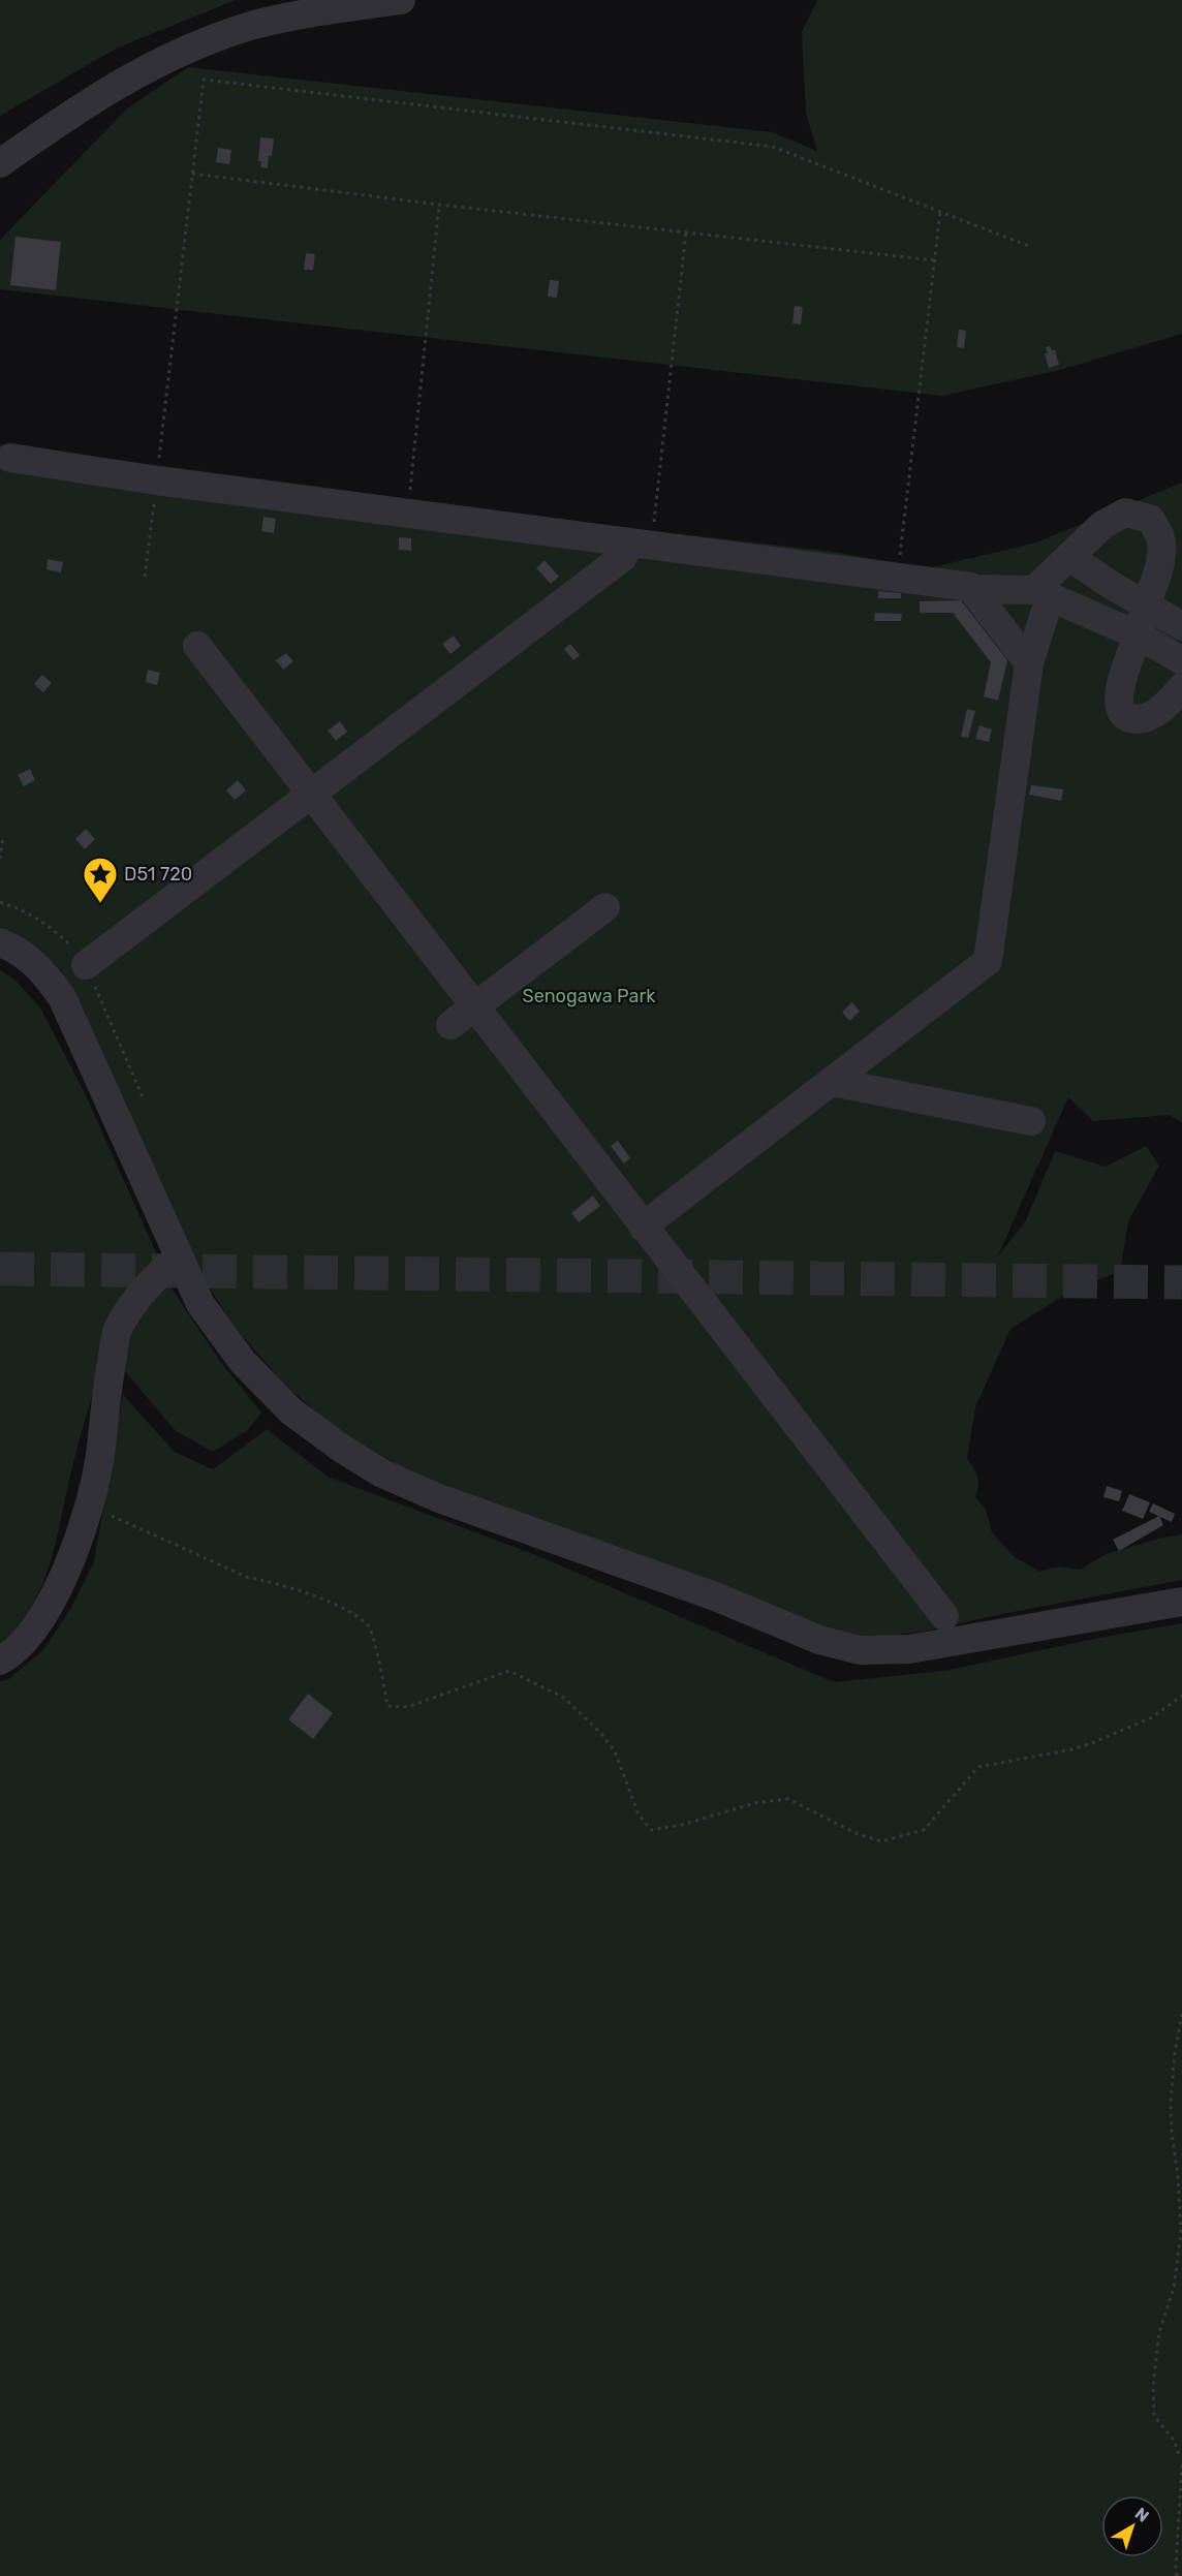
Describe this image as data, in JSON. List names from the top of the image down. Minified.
{"parks":["Senogawa Park"],"places":{"place":["D51 720"]},"north":"top right"}
